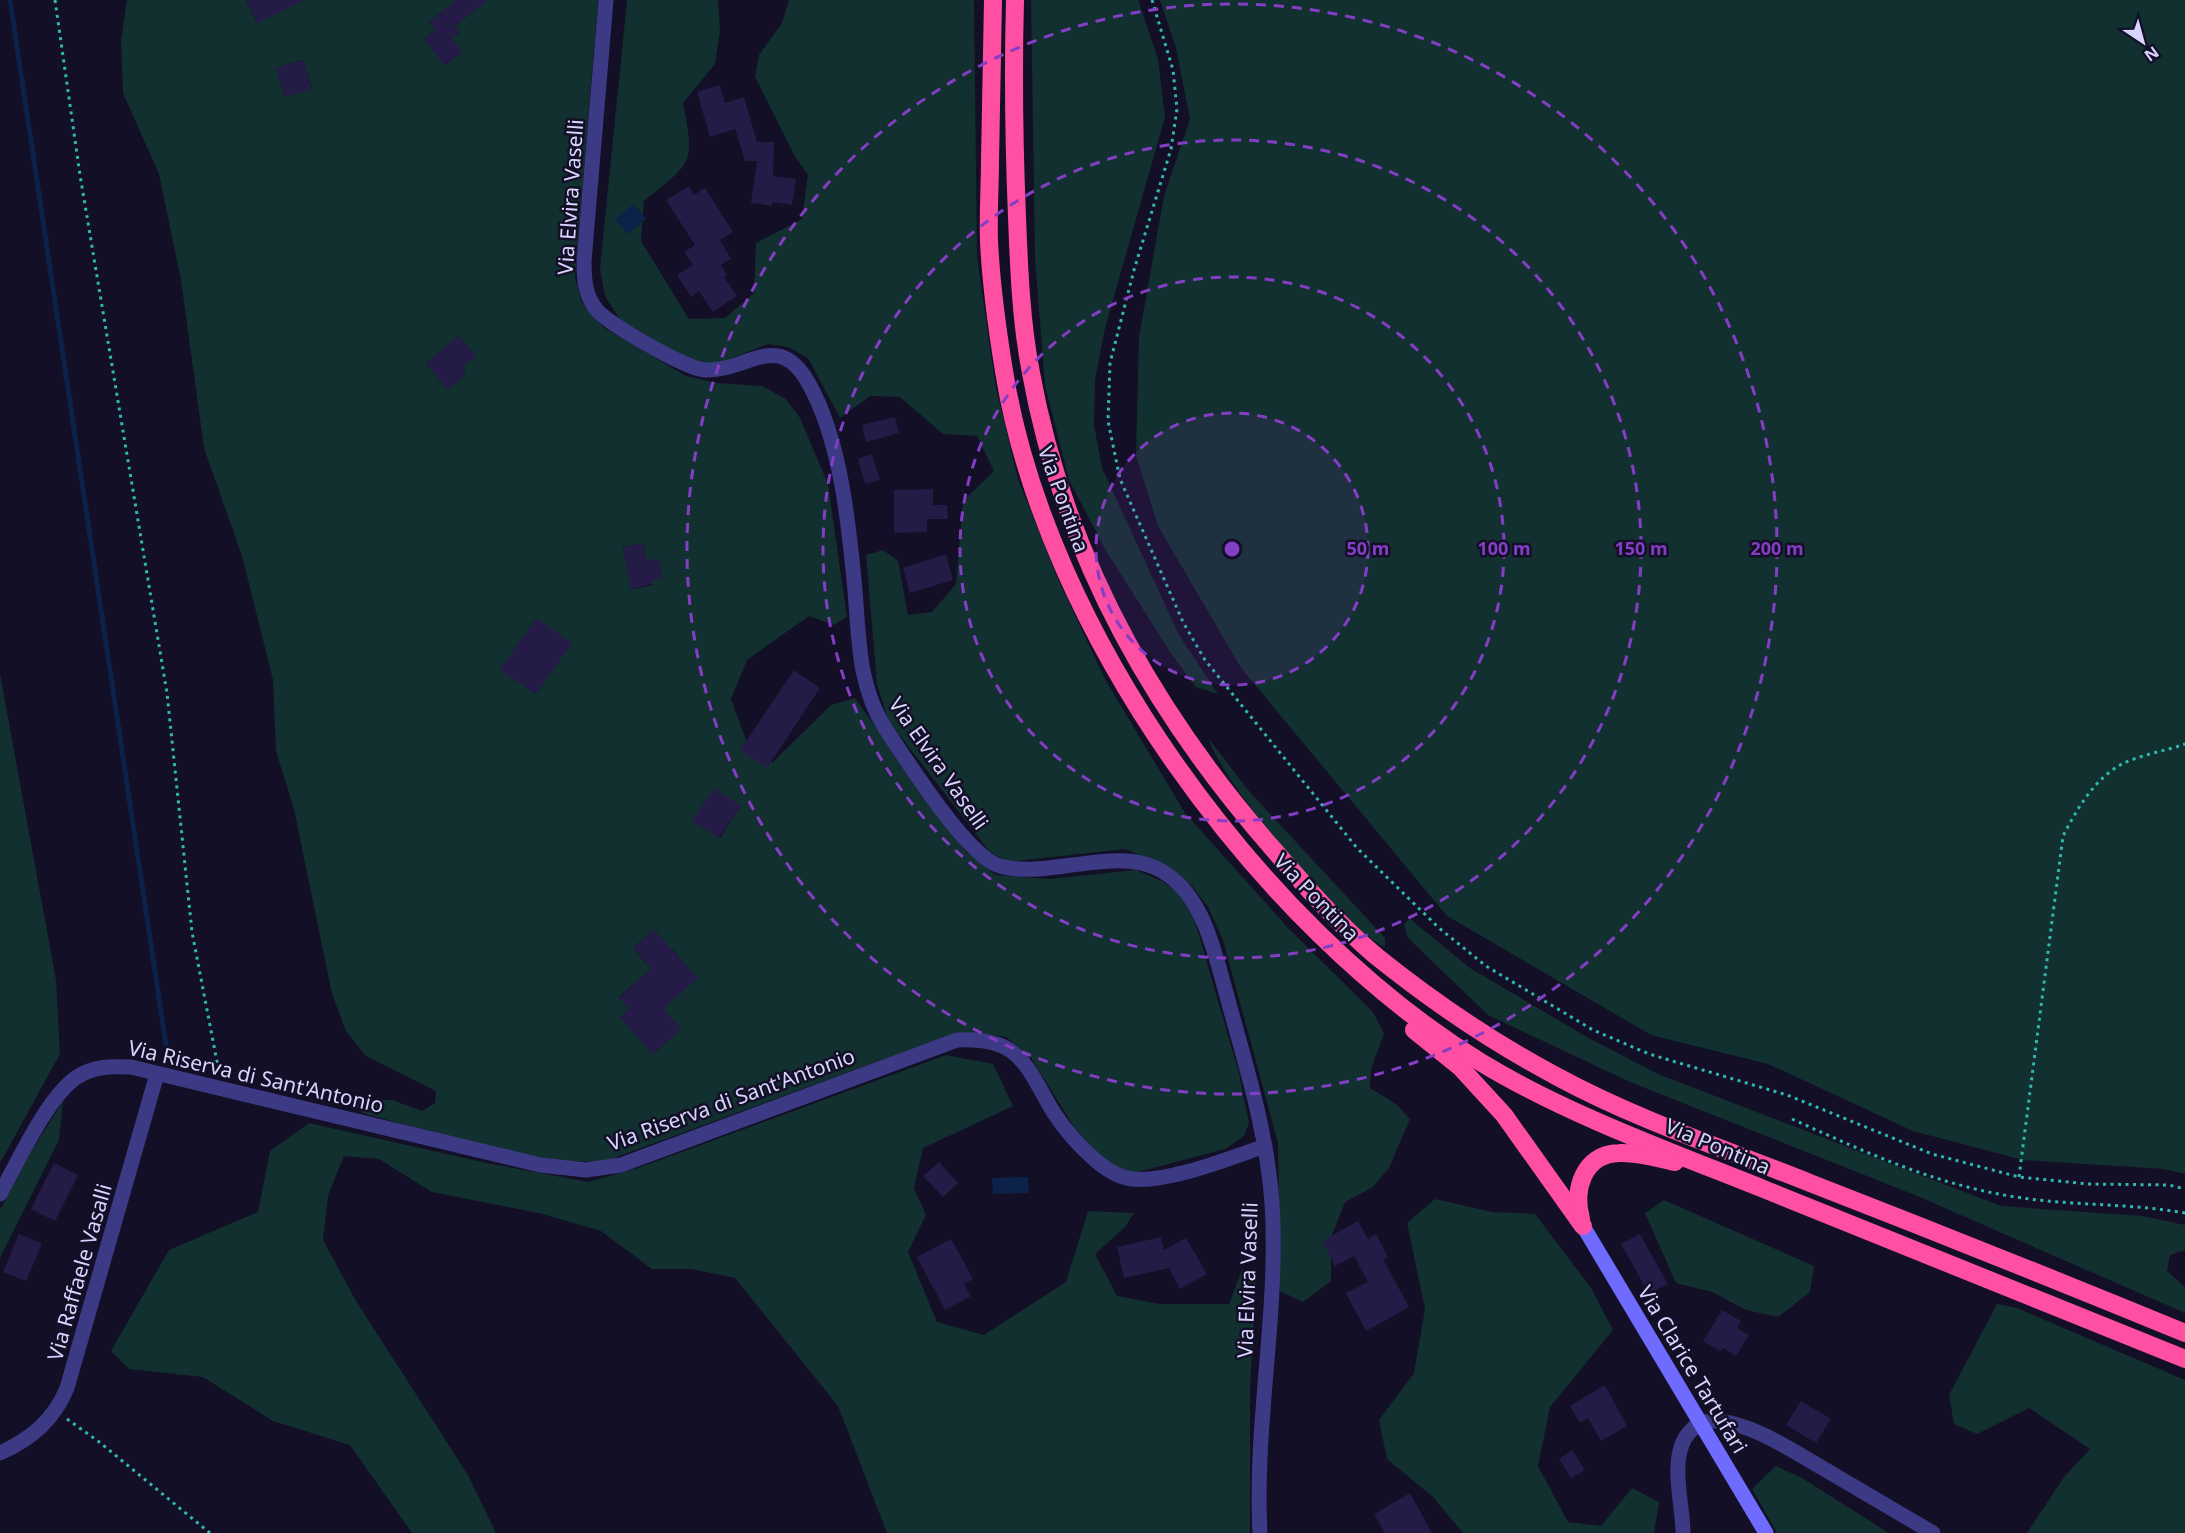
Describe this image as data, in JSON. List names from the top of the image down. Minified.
{"streets":{"highway":["Via Pontina"],"street":["Via Elvira Vaselli","Via Riserva di Sant'Antonio","Via Raffaele Vasalli","Via Clarice Tartufari"]},"crossings":[["Via Elvira Vaselli","Via Riserva di Sant'Antonio"],["Via Riserva di Sant'Antonio","Via Raffaele Vasalli"]],"north":"bottom right","rings":["50 m","100 m","150 m","200 m"]}
